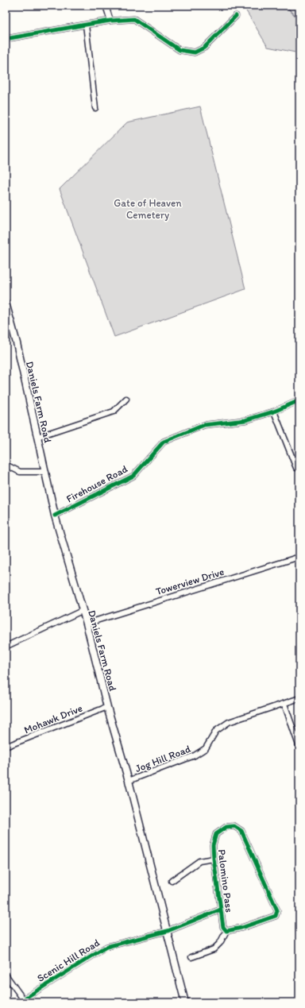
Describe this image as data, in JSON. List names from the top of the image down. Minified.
{"streets":{"main road":["Daniels Farm Road"],"street":["Firehouse Road","Towerview Drive","Mohawk Drive","Jog Hill Road","Palomino Pass","Scenic Hill Road"]},"crossings":[["Daniels Farm Road","Firehouse Road"],["Daniels Farm Road","Towerview Drive"],["Daniels Farm Road","Mohawk Drive"],["Daniels Farm Road","Jog Hill Road"],["Daniels Farm Road","Scenic Hill Road"],["Palomino Pass","Scenic Hill Road"]],"parks":["Gate of Heaven Cemetery"]}
